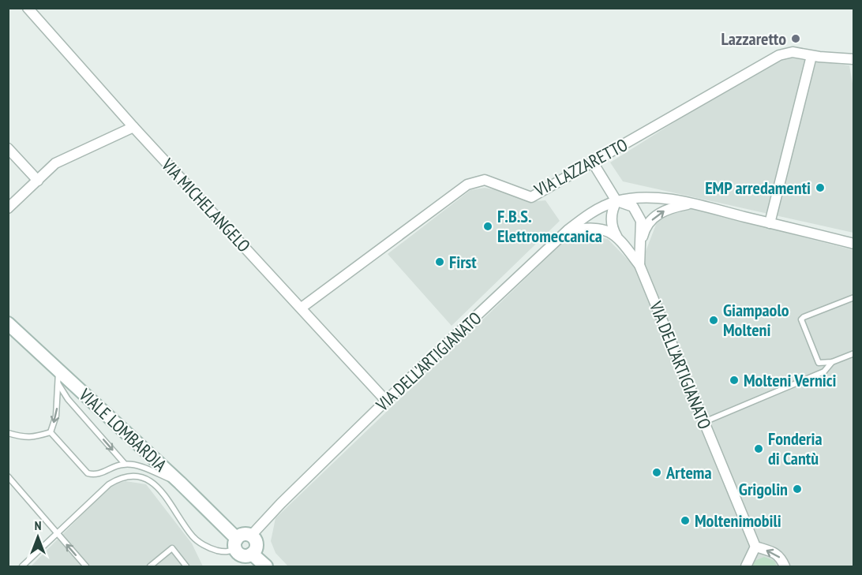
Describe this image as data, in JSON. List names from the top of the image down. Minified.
{"streets":{"main road":["VIALE LOMBARDIA"],"street":["VIA LAZZARETTO","VIA MICHELANGELO","VIA DELL'ARTIGIANATO"]},"crossings":[["VIA LAZZARETTO","VIA MICHELANGELO"],["VIA MICHELANGELO","VIA DELL'ARTIGIANATO"],["VIA DELL'ARTIGIANATO","VIALE LOMBARDIA"]],"places":["Lazzaretto","EMP arredamenti","F.B.S. Elettromeccanica","First","Giampaolo Molteni","Molteni Vernici","Fonderia di Cantù","Artema","Grigolin","Moltenimobili"],"north":"top"}
